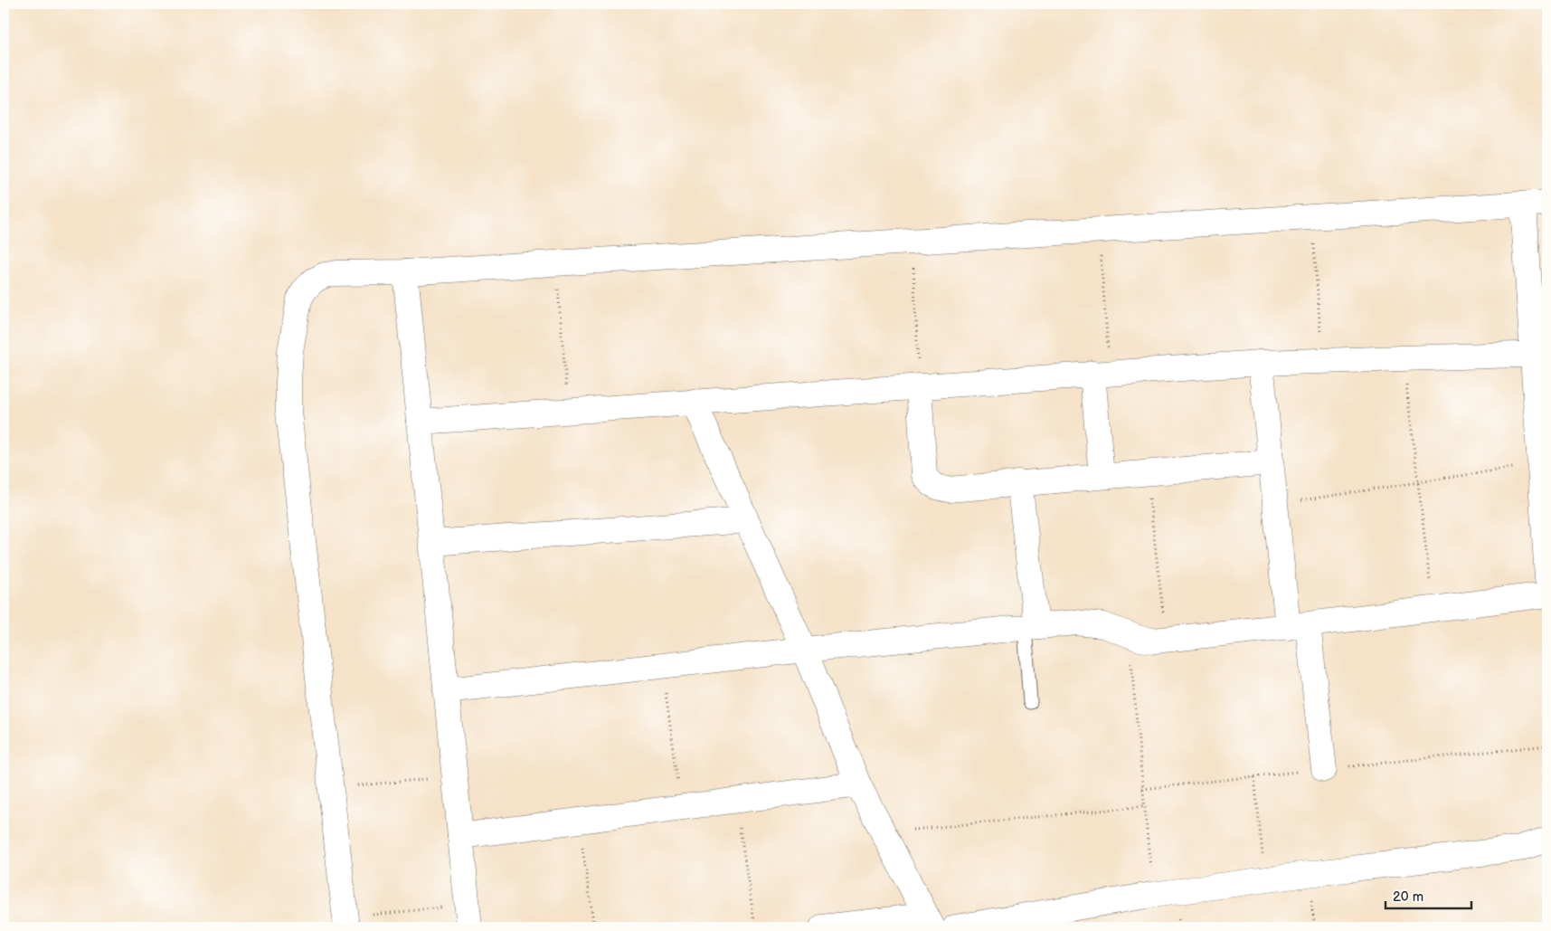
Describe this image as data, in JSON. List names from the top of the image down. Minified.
{"scale_bar":"20 m"}
